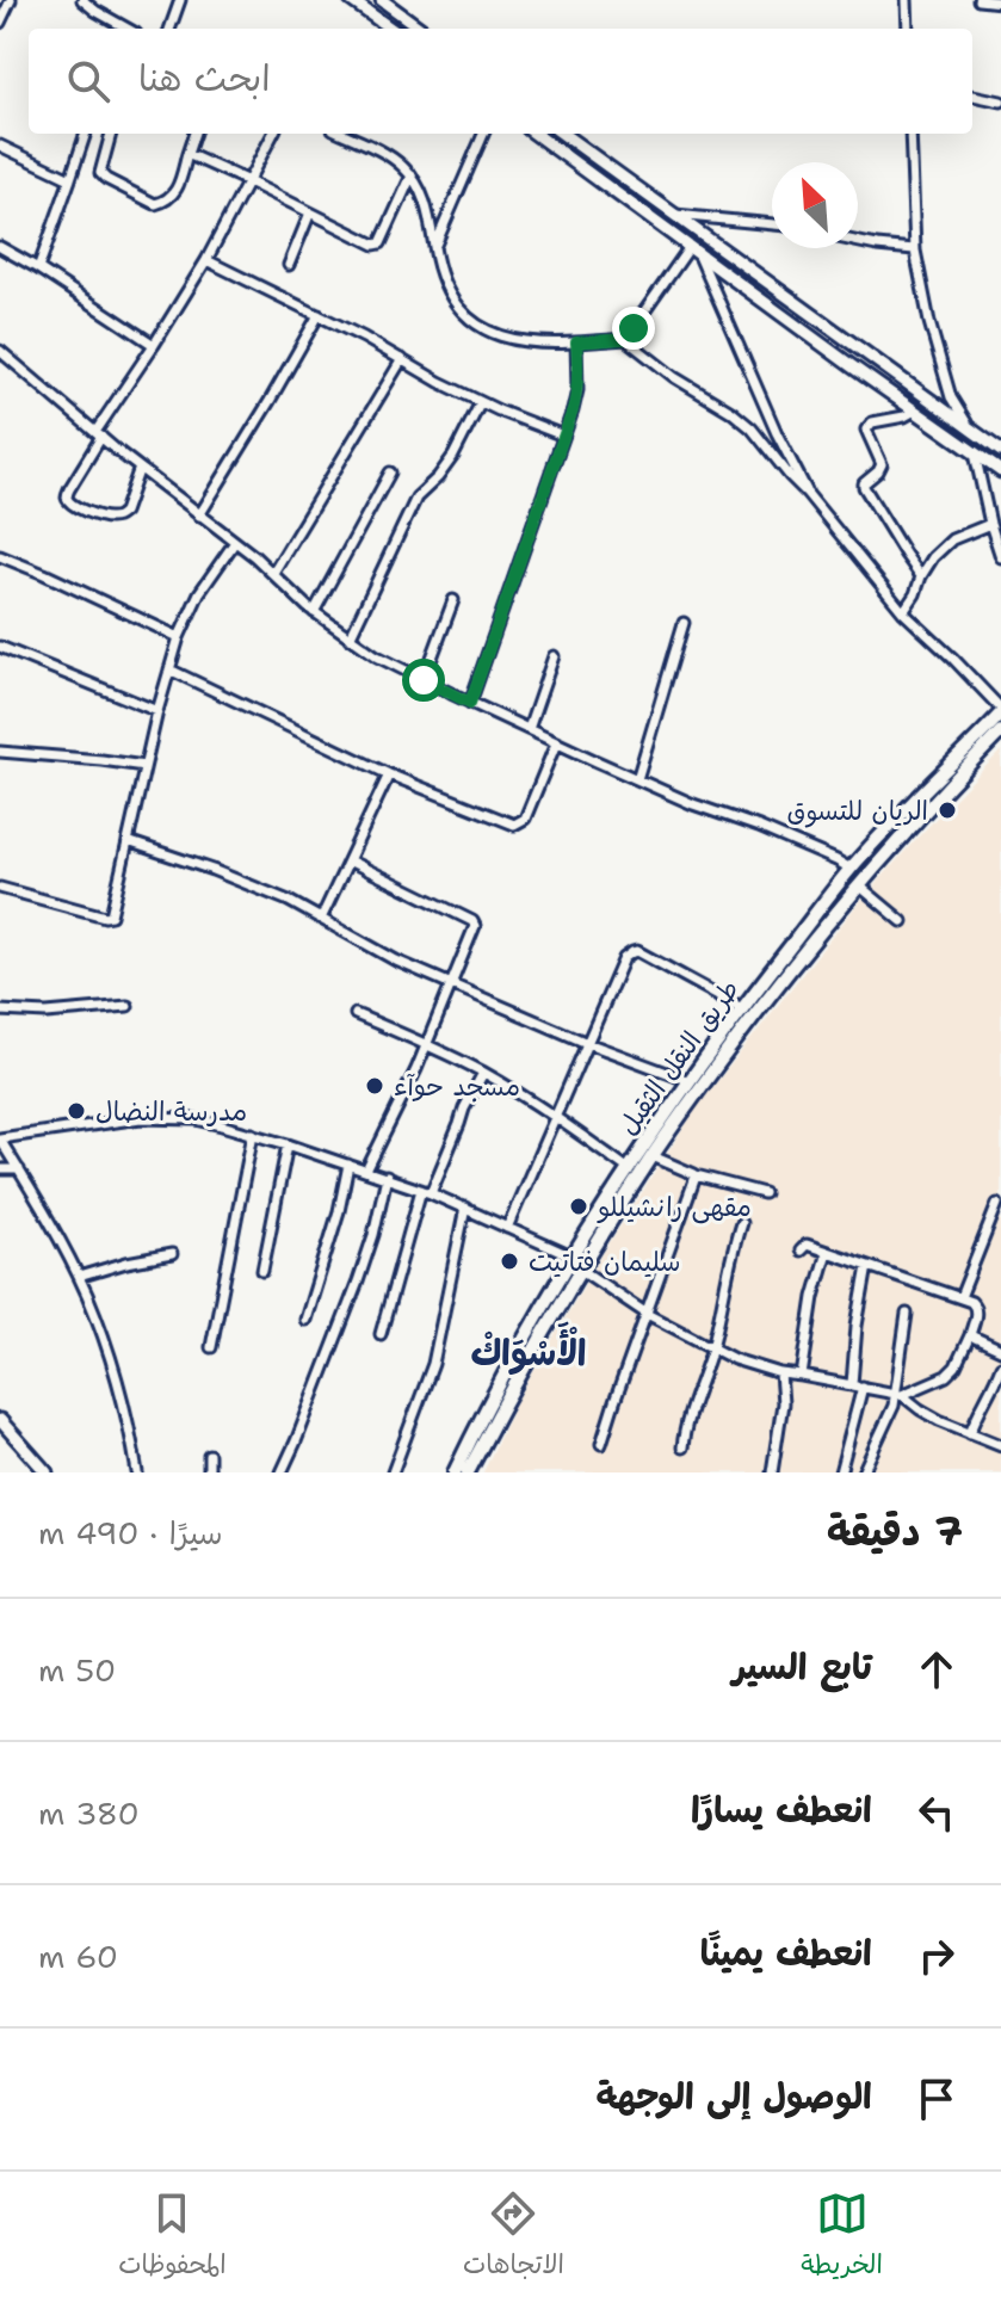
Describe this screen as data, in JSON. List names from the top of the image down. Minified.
{"streets":{"highway":["طريق النقل الثقيل"]},"districts":["الْأَسْوَاكْ"],"places":["الريان للتسوق","مسجد حوآء","مدرسة النضال","مقهى رانشيللو","سليمان فتاتيت"],"north":"top left","page":{"search":"ابحث هنا","heading":["7 دقيقة","سيرًا · 490 m"],"list":[["تابع السير","50 m"],["انعطف يسارًا","380 m"],["انعطف يمينًا","60 m"],"الوصول إلى الوجهة"],"nav":["الخريطة","الاتجاهات","المحفوظات"]}}
